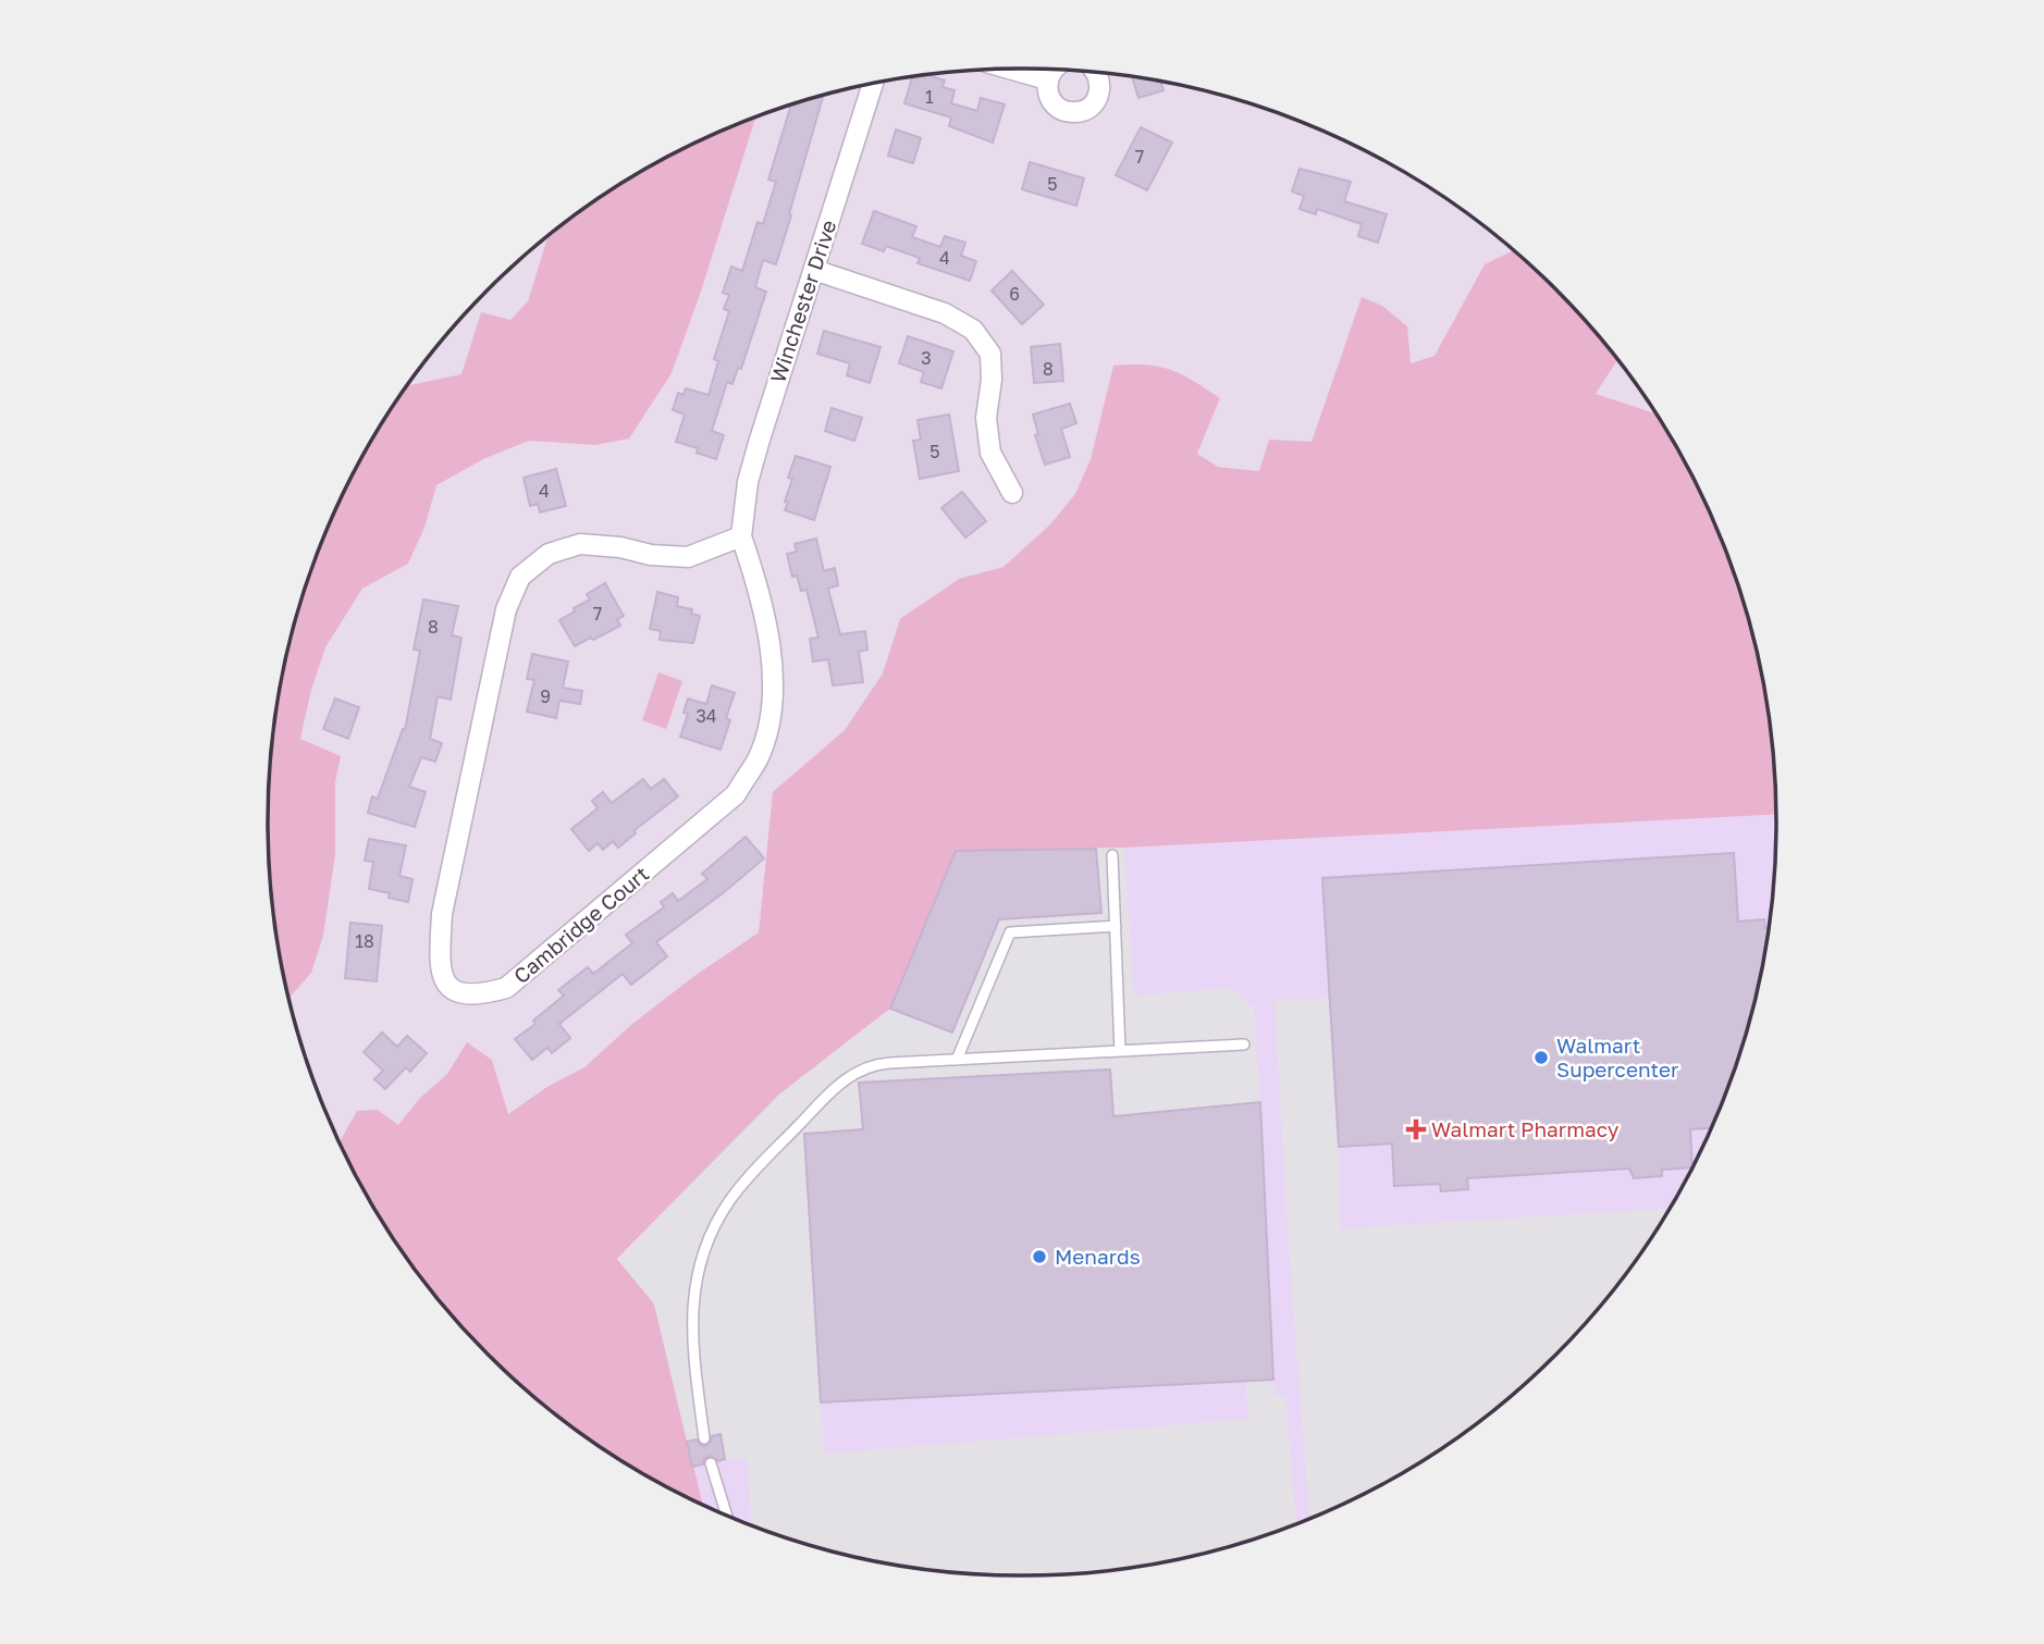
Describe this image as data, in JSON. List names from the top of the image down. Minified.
{"streets":{"street":["Winchester Drive","Cambridge Court"]},"crossings":[["Winchester Drive","Cambridge Court"]],"places":{"other":["Walmart Supercenter","Menards"],"health":["Walmart Pharmacy"]},"house_numbers":["1","7","5","4","6","3","8","5","4","7","8","9","34","18"]}
